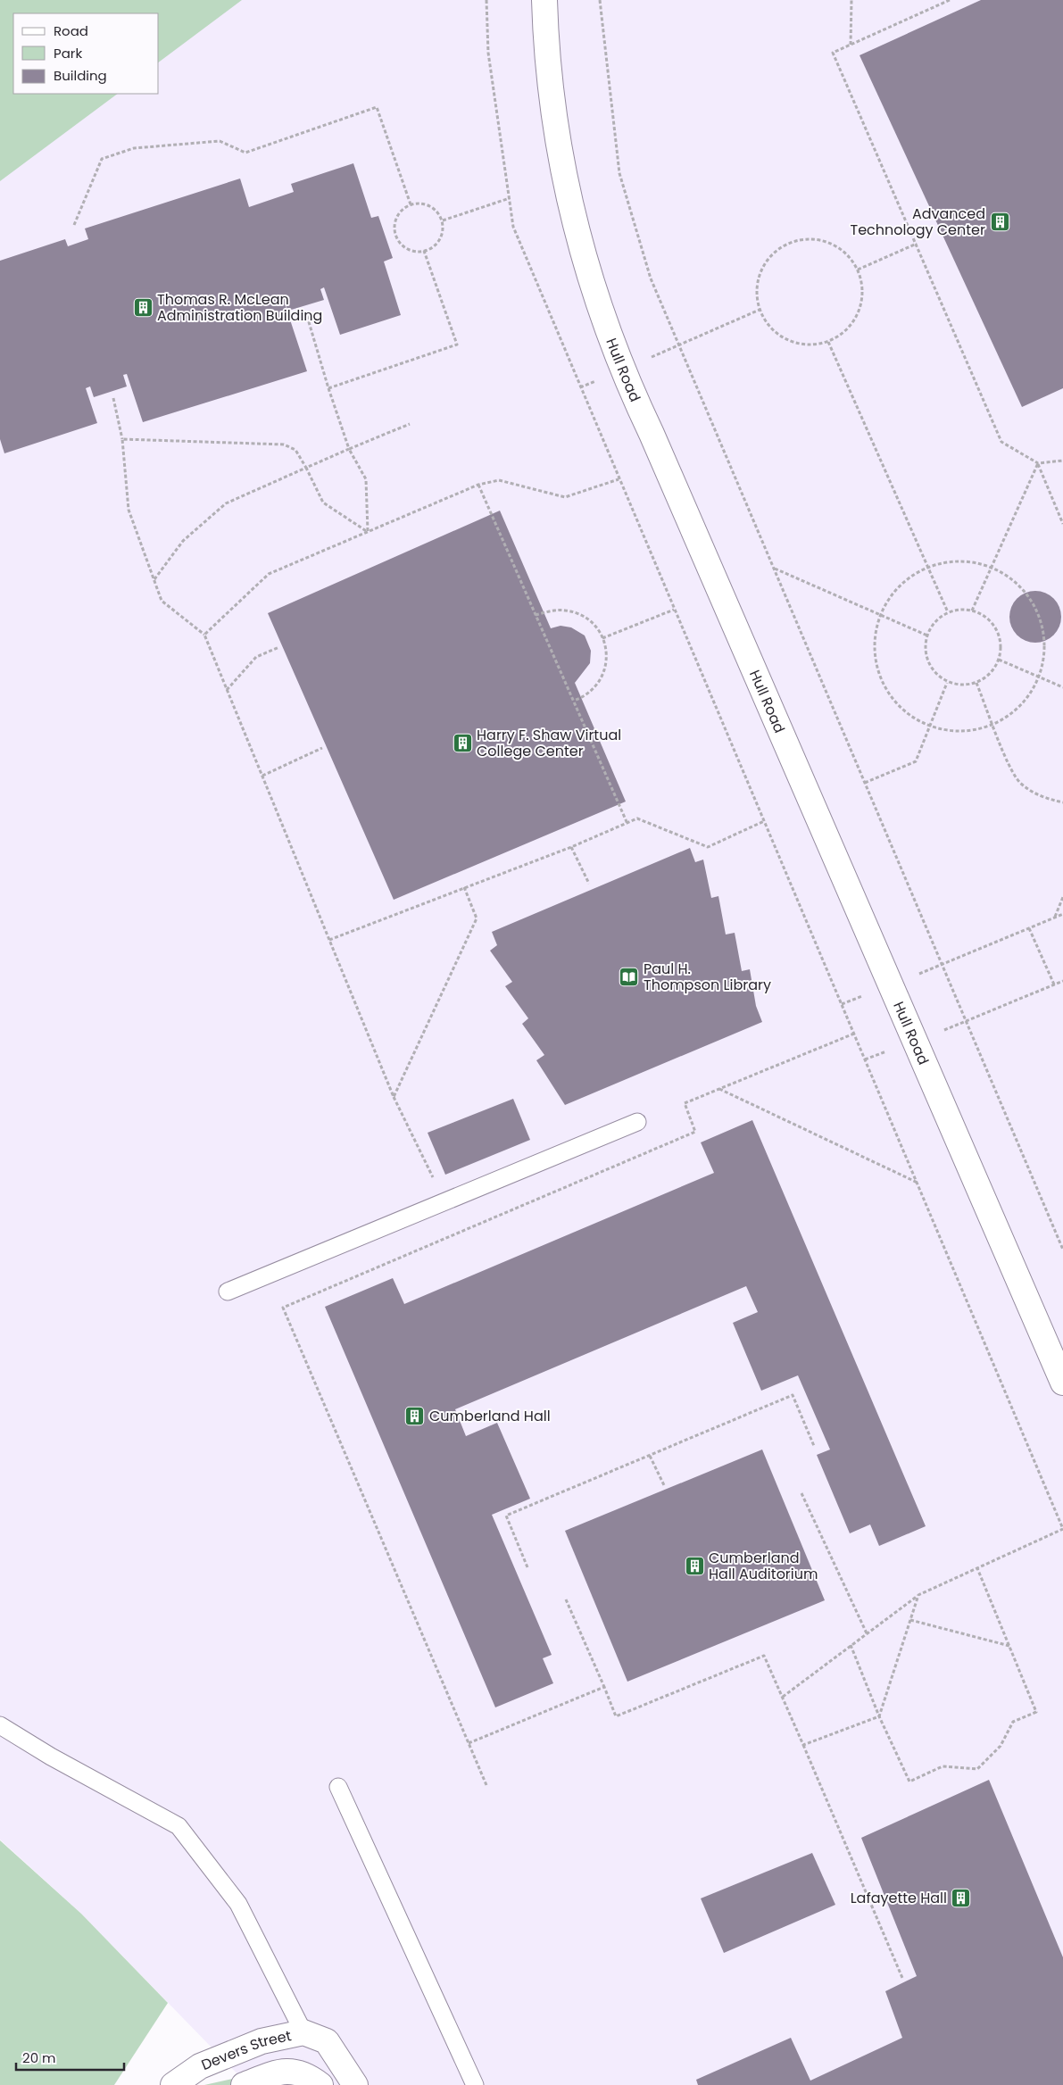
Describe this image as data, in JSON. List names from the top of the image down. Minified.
{"streets":{"street":["Hull Road","Devers Street"]},"places":{"building":["Advanced Technology Center","Thomas R. McLean Administration Building","Harry F. Shaw Virtual College Center","Cumberland Hall","Cumberland Hall Auditorium","Lafayette Hall"],"library":["Paul H. Thompson Library"]},"legend":["Road","Park","Building"],"scale_bar":"20 m"}
